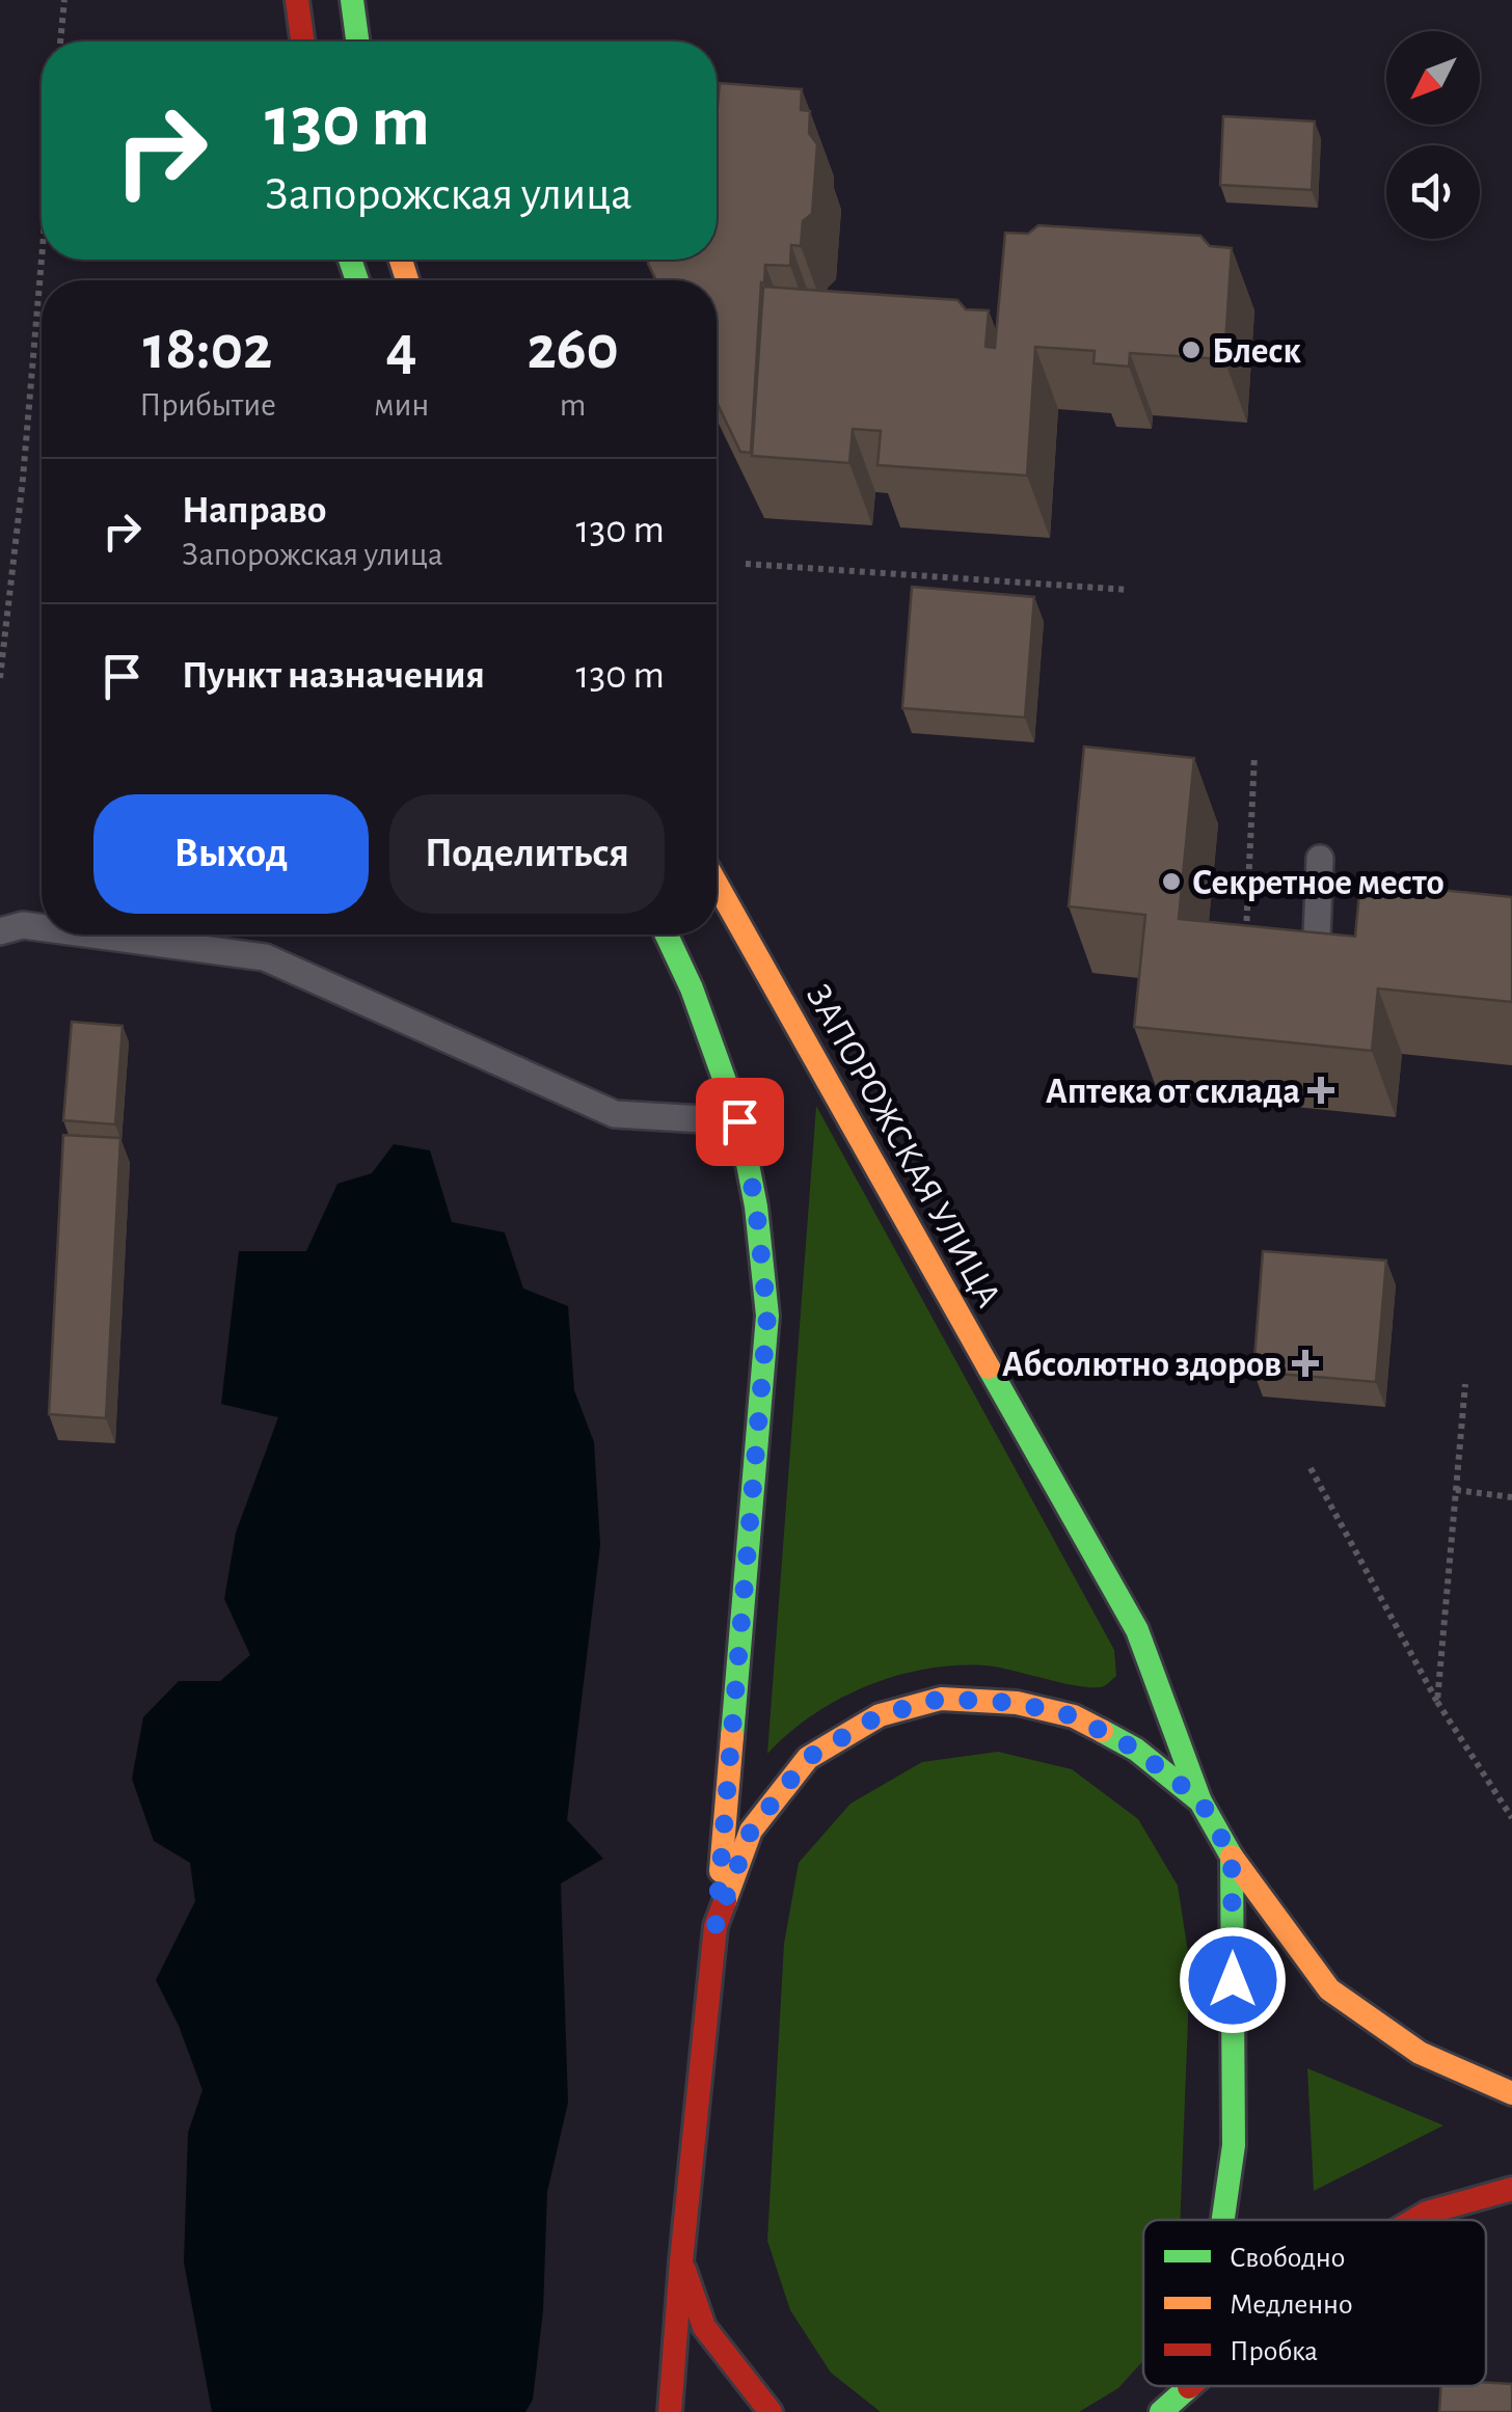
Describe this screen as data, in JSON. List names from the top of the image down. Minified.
{"streets":{"main road":["ЗАПОРОЖСКАЯ УЛИЦА"]},"places":{"other":["Блеск","Секретное место"],"health":["Аптека от склада","Абсолютно здоров"]},"legend":["Свободно","Медленно","Пробка"],"north":"bottom left","page":{"turn":["130 m","Запорожская улица"],"eta":["18:02","Прибытие","4","мин","260","m"],"list":[{"name":"Направо","note":"Запорожская улица","value":"130 m"},{"name":"Пункт назначения","value":"130 m"}],"buttons":["Выход","Поделиться"]}}
